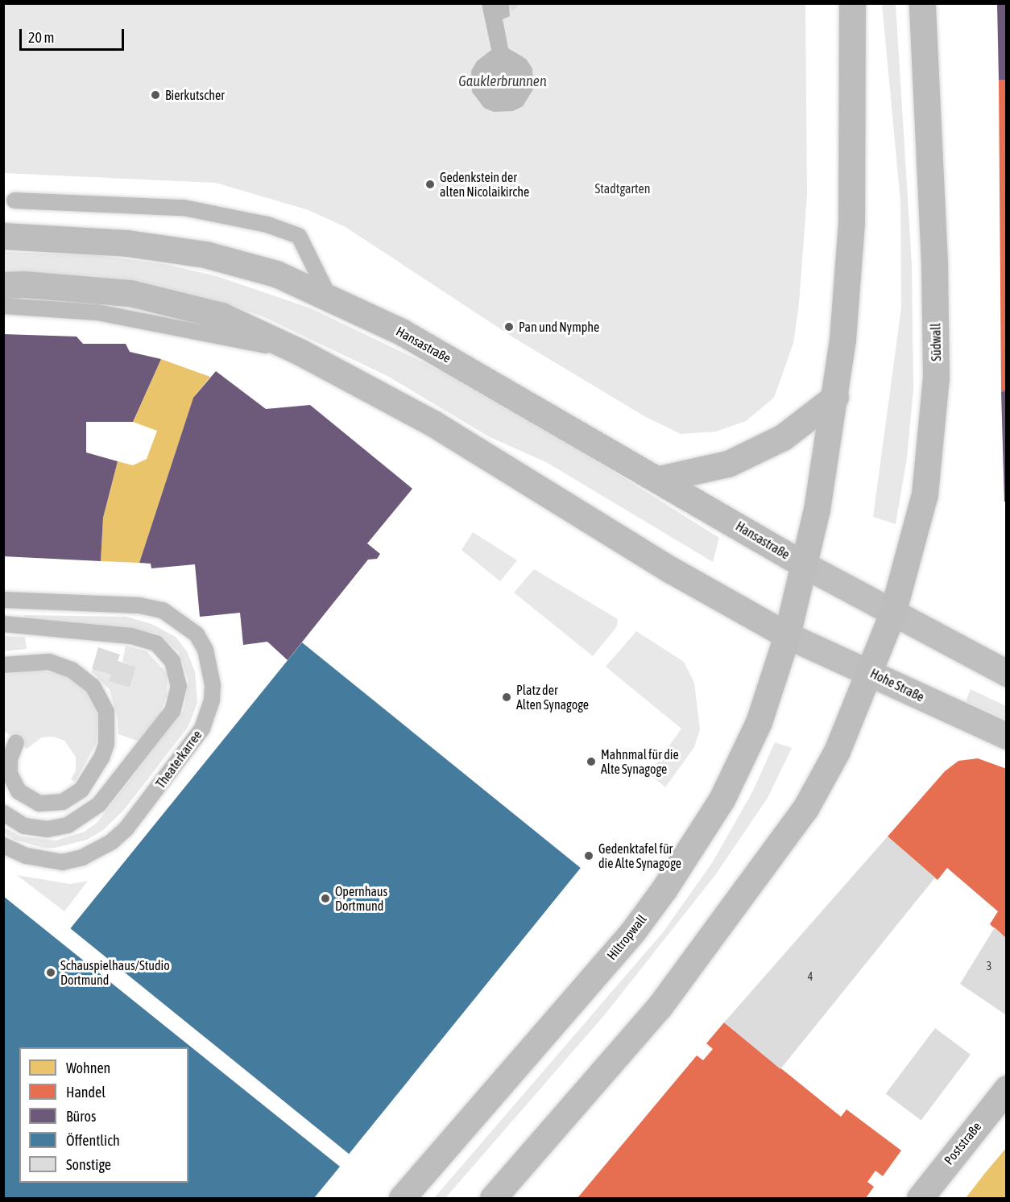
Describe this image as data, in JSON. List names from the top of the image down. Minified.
{"streets":{"main road":["Südwall","Hansastraße","Hohe Straße","Hiltropwall","Poststraße"],"lane":["Theaterkarree"]},"crossings":[["Südwall","Hohe Straße"],["Hohe Straße","Hiltropwall"]],"water":["Gauklerbrunnen"],"parks":["Stadtgarten"],"places":["Bierkutscher","Gedenkstein der alten Nicolaikirche","Pan und Nymphe","Platz der Alten Synagoge","Mahnmal für die Alte Synagoge","Gedenktafel für die Alte Synagoge","Opernhaus Dortmund","Schauspielhaus/Studio Dortmund"],"house_numbers":["3","4"],"legend":["Wohnen","Handel","Büros","Öffentlich","Sonstige"],"scale_bar":"20 m"}
